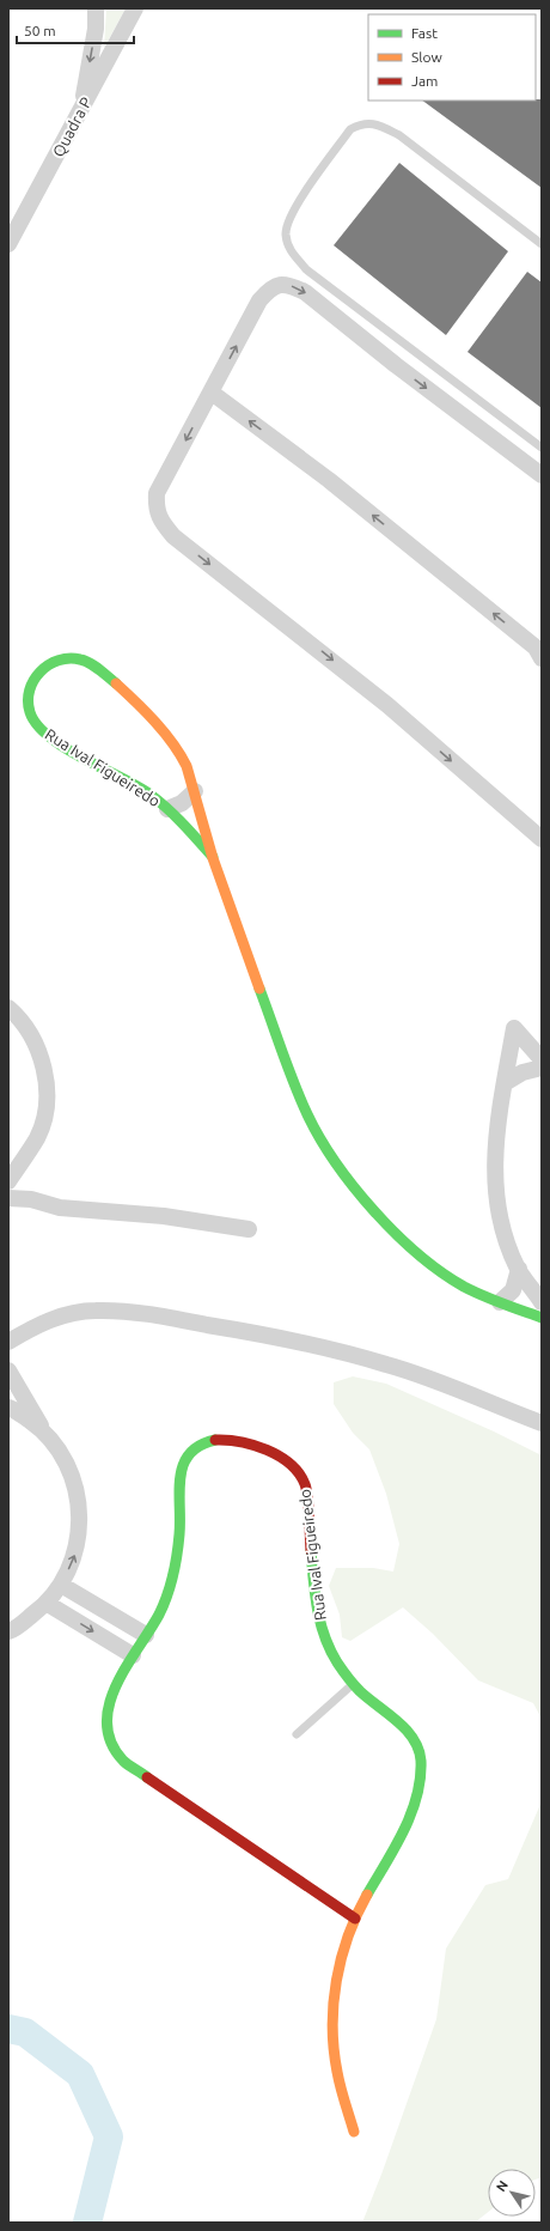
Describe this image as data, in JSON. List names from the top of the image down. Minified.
{"streets":{"street":["Quadra P","Rua Ival Figueiredo"]},"legend":["Fast","Slow","Jam"],"scale_bar":"50 m","north":"top left"}
